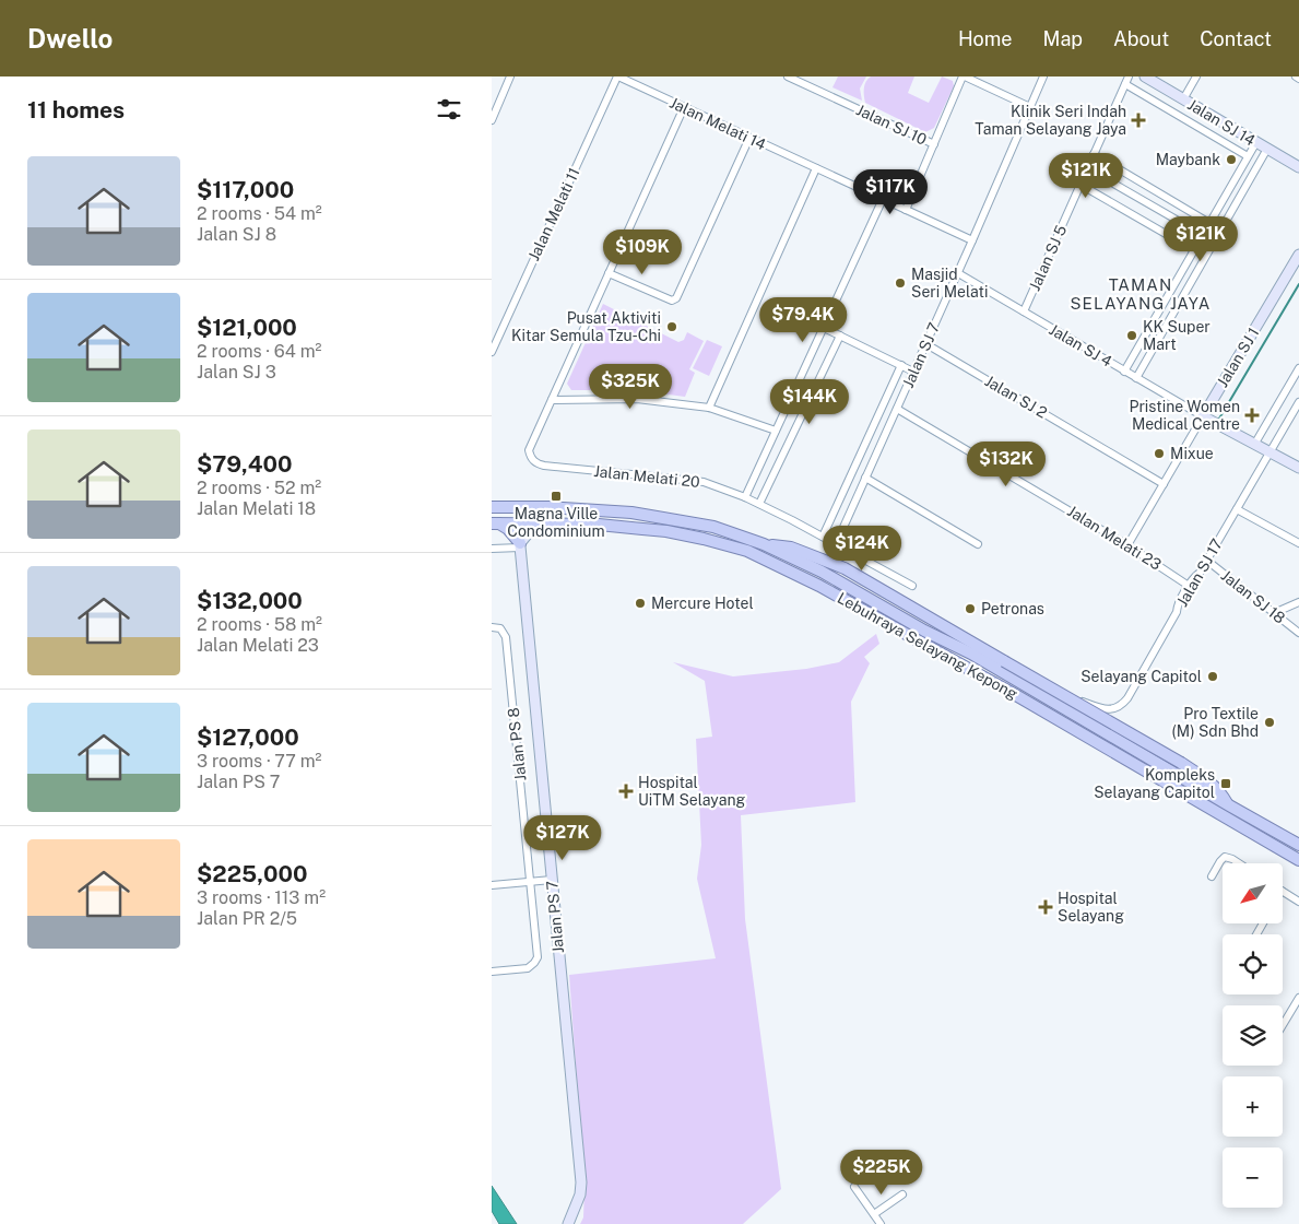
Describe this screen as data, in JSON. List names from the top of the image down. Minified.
{"streets":{"main road":["Lebuhraya Selayang Kepong"],"street":["Jalan SJ 14","Jalan Melati 14","Jalan SJ 10","Jalan Melati 11","Jalan SJ 5","Jalan SJ 4","Jalan SJ 7","Jalan SJ 1","Jalan SJ 2","Jalan Melati 20","Jalan Melati 23","Jalan SJ 17","Jalan SJ 18","Jalan PS 8","Jalan PS 7"]},"crossings":[["Jalan Melati 14","Jalan Melati 11"],["Jalan Melati 14","Jalan SJ 7"],["Jalan SJ 5","Jalan SJ 4"],["Jalan SJ 4","Jalan SJ 7"],["Jalan SJ 4","Jalan SJ 1"],["Jalan SJ 7","Jalan SJ 2"],["Jalan SJ 7","Jalan Melati 20"],["Jalan SJ 7","Jalan Melati 23"],["Jalan SJ 1","Jalan SJ 2"],["Jalan SJ 1","Jalan Melati 23"],["Jalan Melati 23","Jalan SJ 17"],["Jalan SJ 17","Jalan SJ 18"],["Jalan SJ 17","Lebuhraya Selayang Kepong"],["Lebuhraya Selayang Kepong","Jalan PS 7"]],"districts":["TAMAN SELAYANG JAYA"],"places":{"health":["Klinik Seri Indah Taman Selayang Jaya","Pristine Women Medical Centre","Hospital UiTM Selayang","Hospital Selayang"],"other":["Maybank","Masjid Seri Melati","Pusat Aktiviti Kitar Semula Tzu-Chi","KK Super Mart","Mixue","Mercure Hotel","Petronas","Selayang Capitol","Pro Textile (M) Sdn Bhd"],"transit":["Magna Ville Condominium","Kompleks Selayang Capitol"]},"north":"bottom left","page":{"header":"Dwello","nav":["Home","Map","About","Contact"],"heading":"11 homes","list":[{"name":"$117,000","note":"2 rooms · 54 m² · Jalan SJ 8"},{"name":"$121,000","note":"2 rooms · 64 m² · Jalan SJ 3"},{"name":"$79,400","note":"2 rooms · 52 m² · Jalan Melati 18"},{"name":"$132,000","note":"2 rooms · 58 m² · Jalan Melati 23"},{"name":"$127,000","note":"3 rooms · 77 m² · Jalan PS 7"},{"name":"$225,000","note":"3 rooms · 113 m² · Jalan PR 2/5"}],"price":["$121K","$117K","$121K","$109K","$79.4K","$325K","$144K","$132K","$124K","$127K","$225K"],"map_buttons":["+","−"]}}
